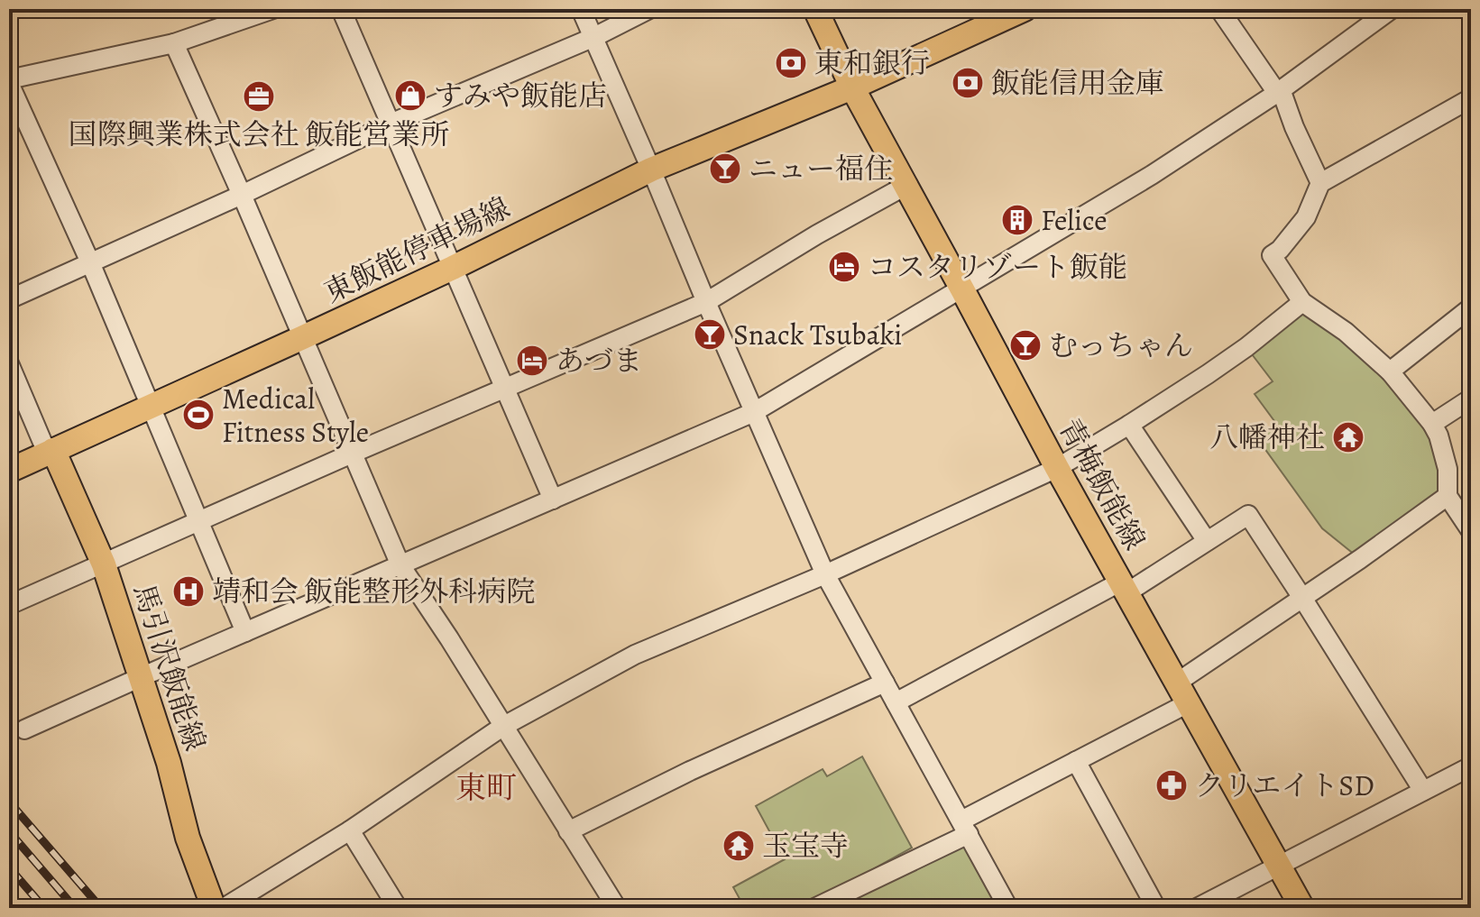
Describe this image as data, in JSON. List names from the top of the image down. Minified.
{"streets":{"main road":["東飯能停車場線","青梅飯能線","馬引沢飯能線"]},"crossings":[["東飯能停車場線","青梅飯能線"],["東飯能停車場線","馬引沢飯能線"]],"districts":["東町"],"places":{"bank":["東和銀行","飯能信用金庫"],"shop":["すみや飯能店"],"office":["国際興業株式会社 飯能営業所"],"bar":["ニュー福住","Snack Tsubaki","むっちゃん"],"building":["Felice"],"hotel":["コスタリゾート飯能","あづま"],"sports":["Medical Fitness Style"],"temple":["八幡神社","玉宝寺"],"hospital":["靖和会 飯能整形外科病院"],"pharmacy":["クリエイトSD"]}}
